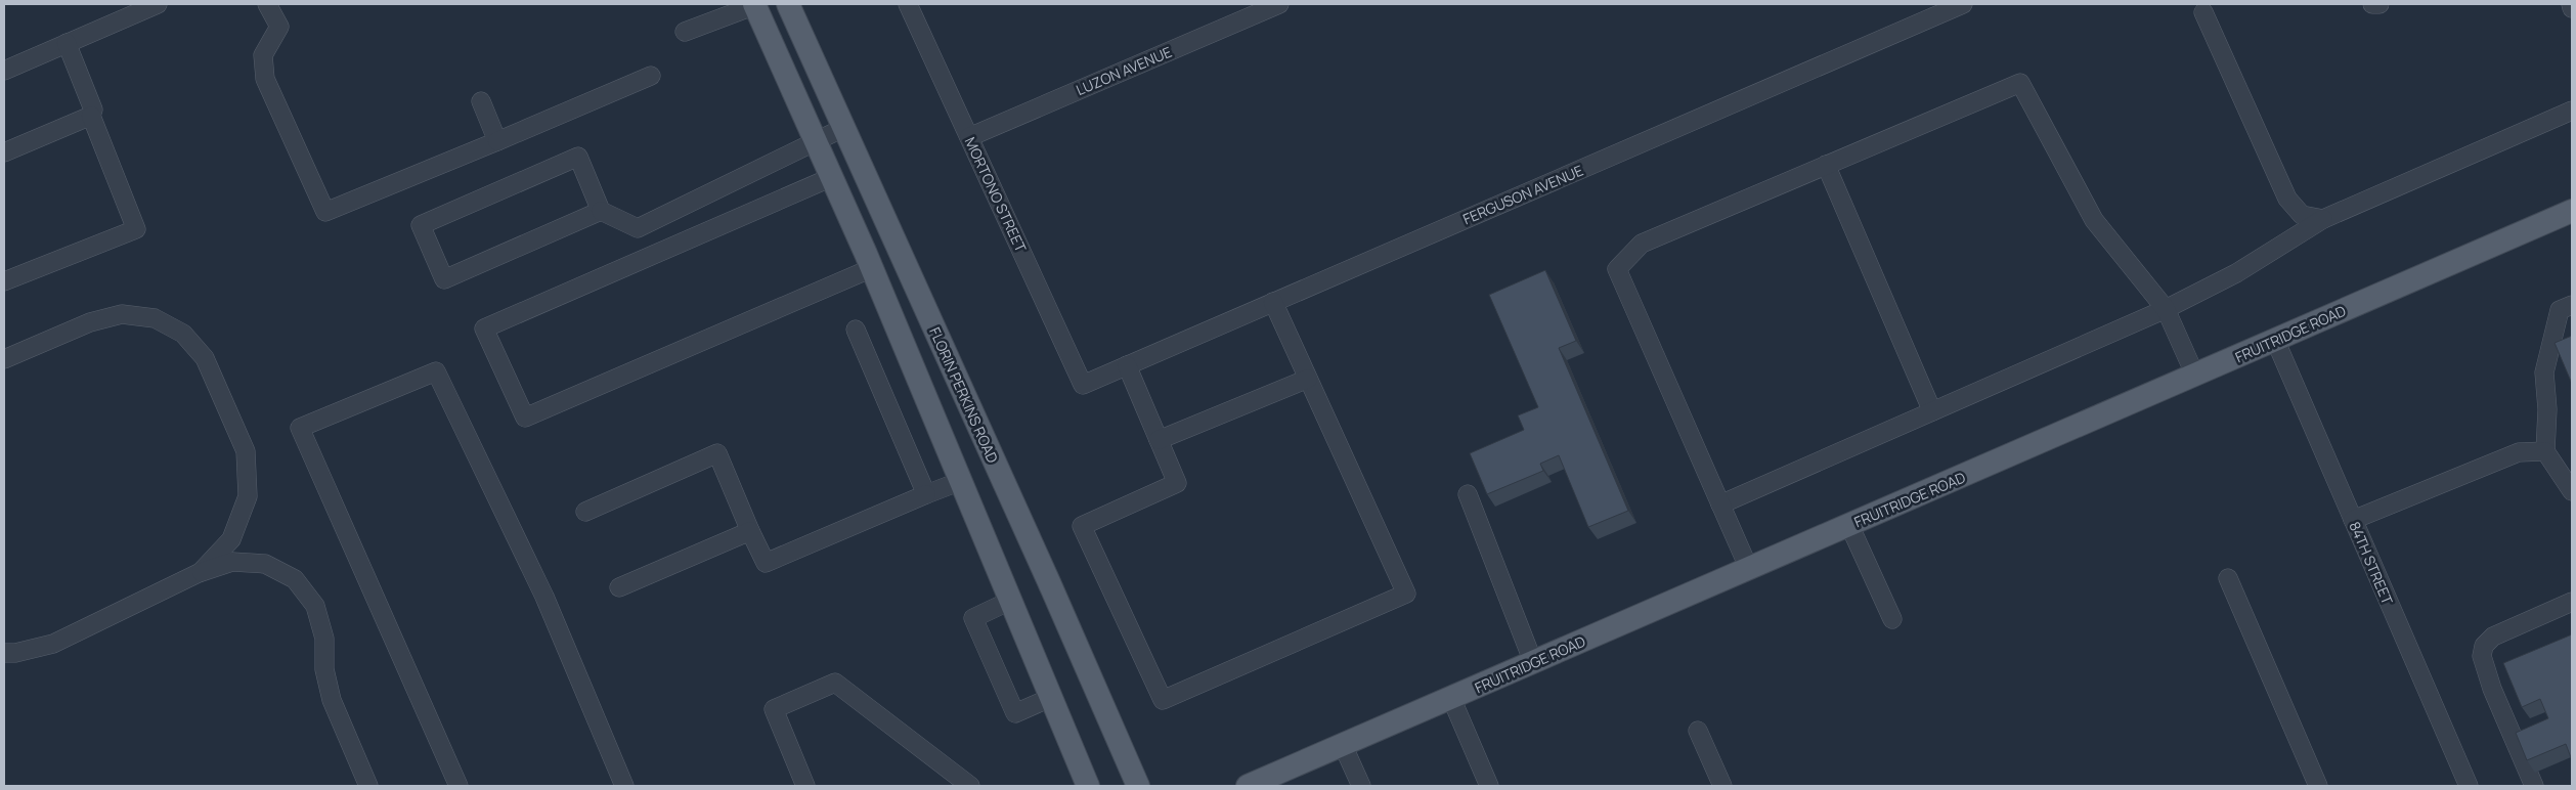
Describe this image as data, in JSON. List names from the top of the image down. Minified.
{"streets":{"main road":["FRUITRIDGE ROAD","FLORIN PERKINS ROAD"],"street":["LUZON AVENUE","MORTONO STREET","FERGUSON AVENUE","84TH STREET"]},"crossings":[["LUZON AVENUE","MORTONO STREET"],["MORTONO STREET","FERGUSON AVENUE"],["FRUITRIDGE ROAD","84TH STREET"]]}
